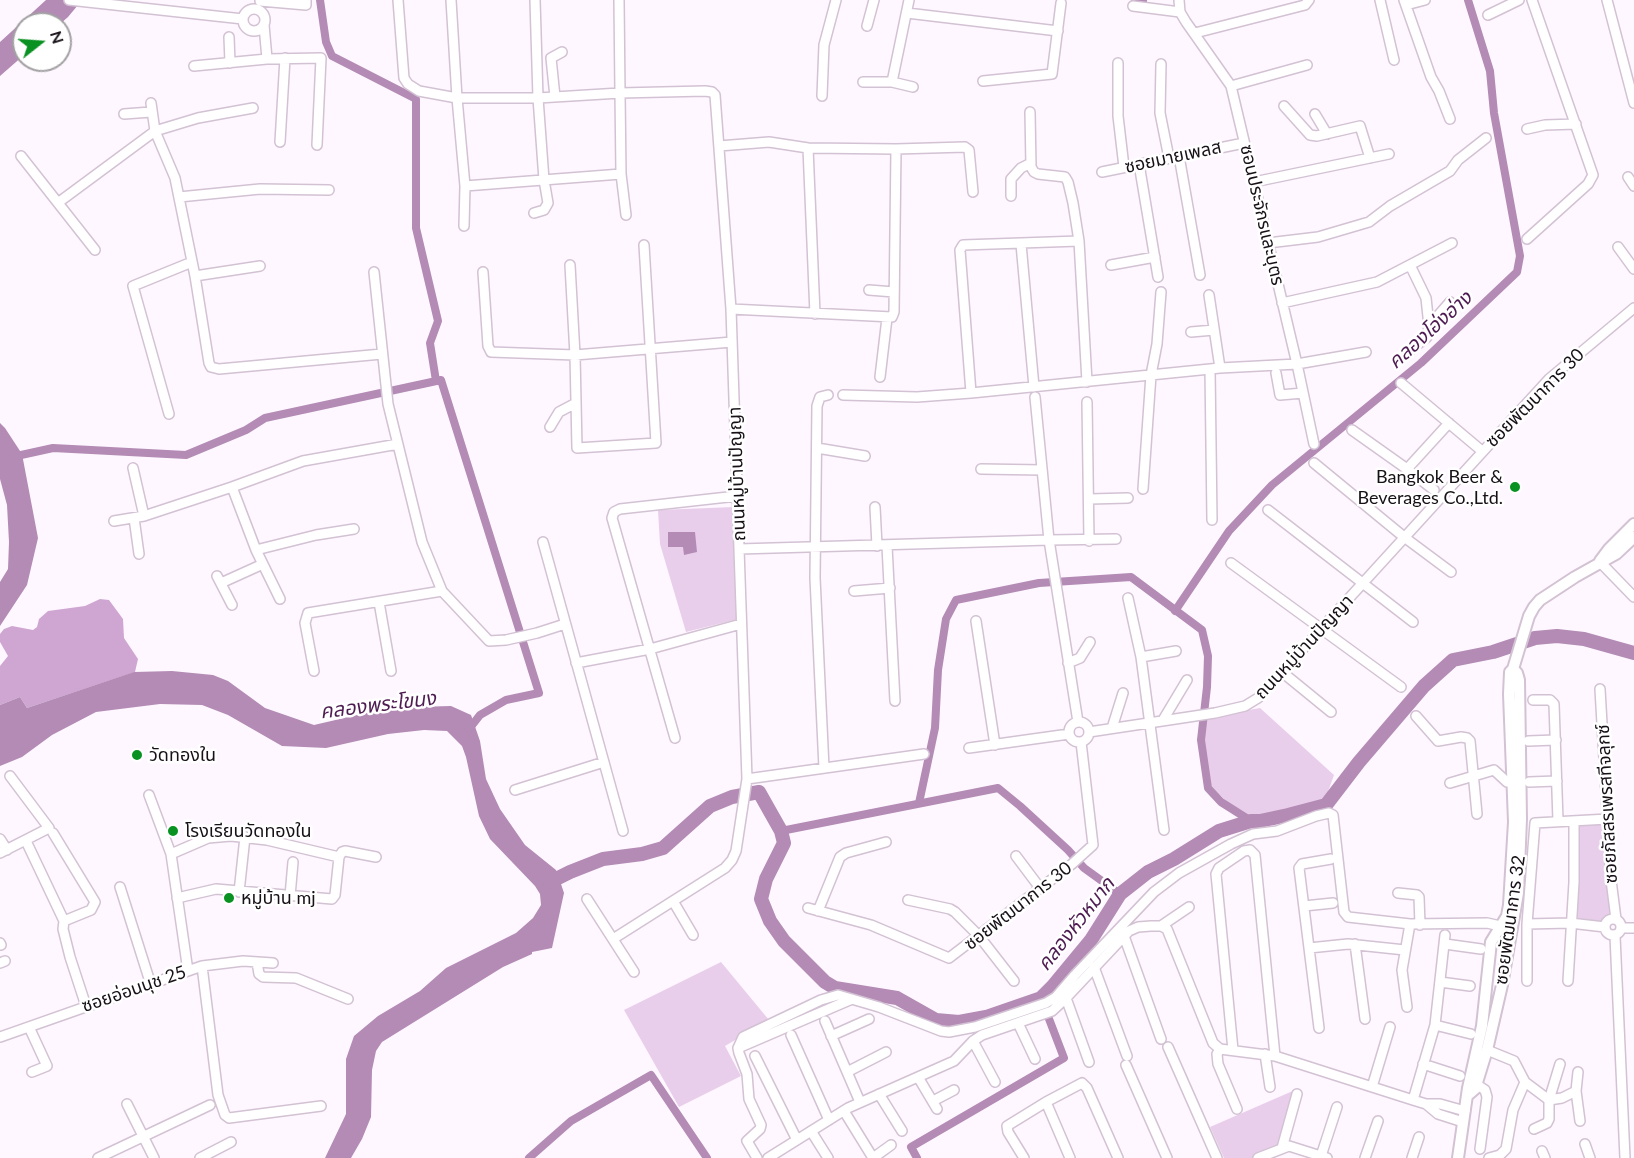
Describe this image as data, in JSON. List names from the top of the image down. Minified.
{"streets":{"street":["ซอยมายเพลส","ซอนประจักรและบุตร","ซอยพัฒนาการ 30","ถนนหมู่บ้านปัญญา","ซอยภัสสรเพรสทีจลุกซ์","ซอยพัฒนาการ 32","ซอยอ่อนนุช 25"]},"crossings":[["ซอยมายเพลส","ซอนประจักรและบุตร"],["ซอยพัฒนาการ 30","ถนนหมู่บ้านปัญญา"]],"water":["คลองโอ่งอ่าง","คลองพระโขนง","คลองหัวหมาก"],"places":["Bangkok Beer & Beverages Co.,Ltd.","วัดทองใน","โรงเรียนวัดทองใน","หมู่บ้าน mj"],"north":"right"}
